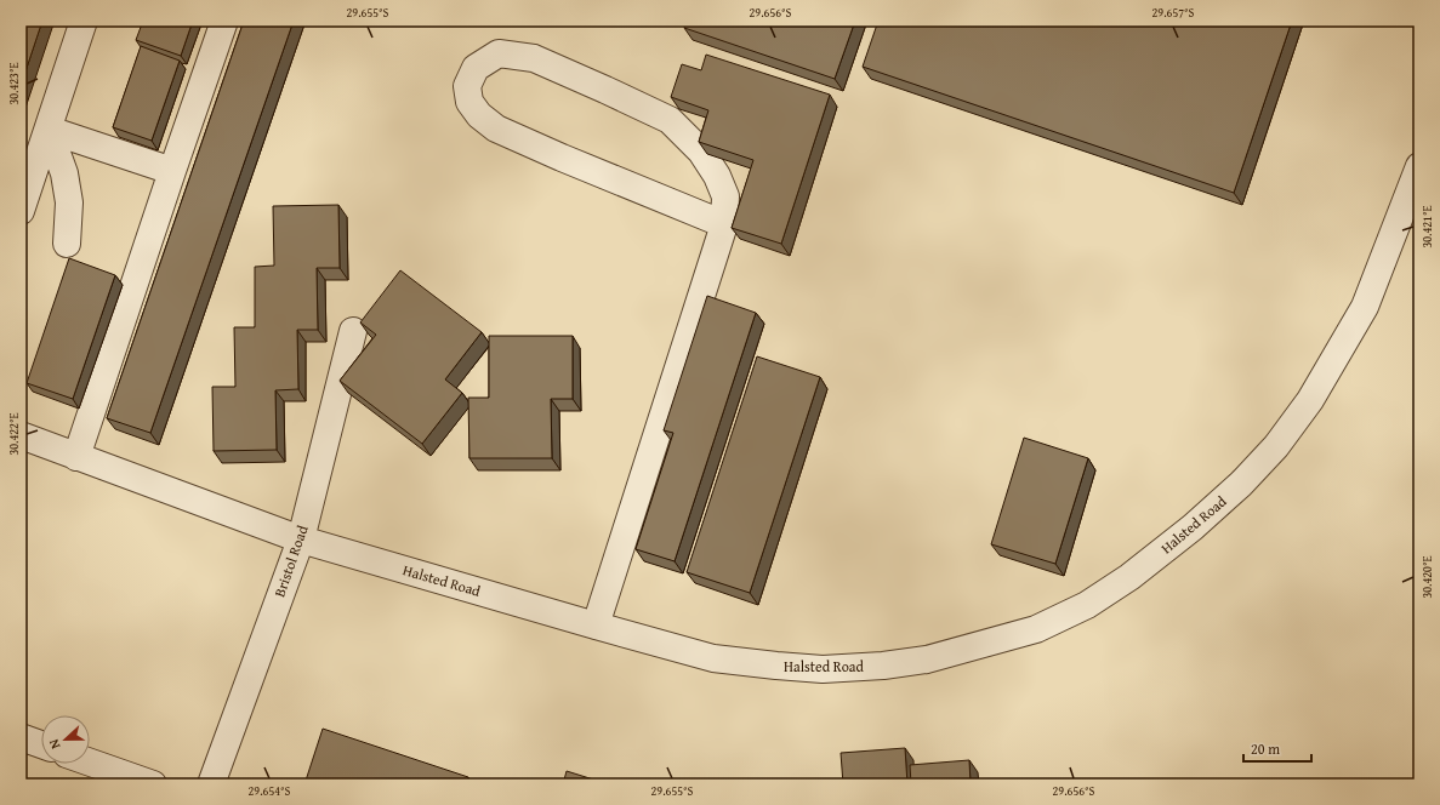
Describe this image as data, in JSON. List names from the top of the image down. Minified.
{"streets":{"lane":["Halsted Road","Bristol Road"]},"crossings":[["Halsted Road","Bristol Road"]],"scale_bar":"20 m","north":"left","coordinates":["29.655°S","29.656°S","29.657°S","30.423°E","30.421°E","30.422°E","30.420°E","29.654°S"]}
